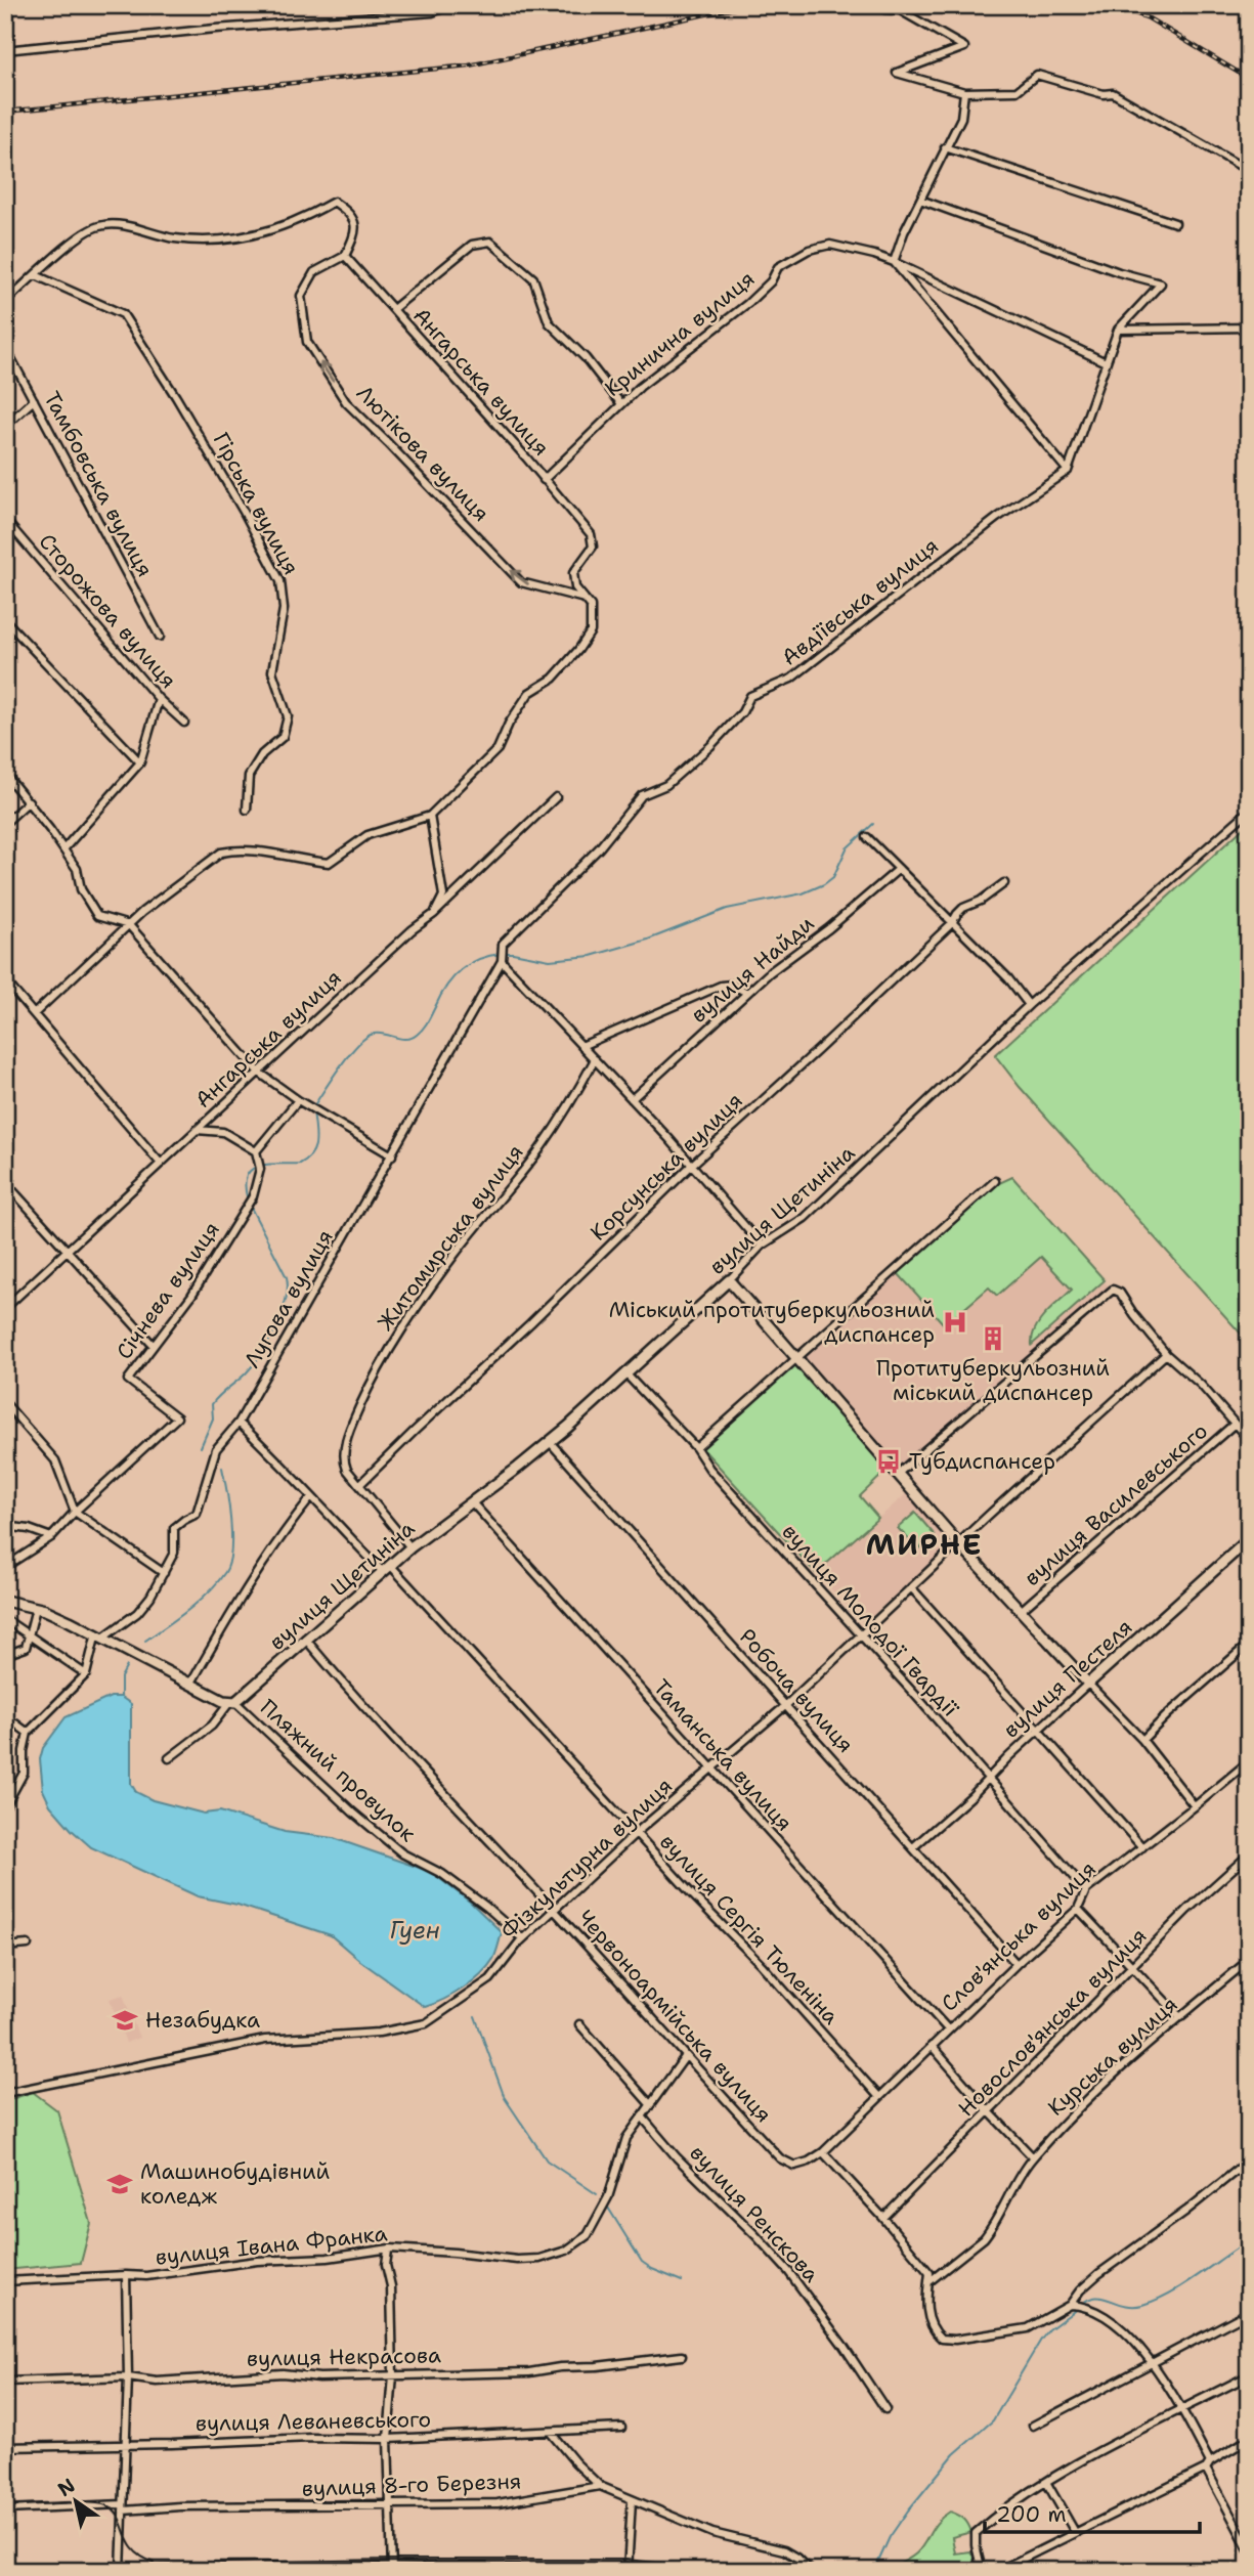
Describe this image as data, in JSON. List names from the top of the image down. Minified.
{"streets":{"street":["Кринична вулиця","Ангарська вулиця","Лютікова вулиця","Тамбовська вулиця","Гірська вулиця","Авдіївська вулиця","Сторожова вулиця","вулиця Найди","Корсунська вулиця","вулиця Щетиніна","Житомирська вулиця","Січнева вулиця","Лугова вулиця","вулиця Василевського","вулиця Молодої Гвардії","вулиця Пестеля","Робоча вулиця","Таманська вулиця","Пляжний провулок","Фізкультурна вулиця","вулиця Сергія Тюленіна","Слов'янська вулиця","Червоноармійська вулиця","Новослов'янська вулиця","Курська вулиця","вулиця Ренскова","вулиця Івана Франка","вулиця Некрасова","вулиця Леваневського","вулиця 8-го Березня"]},"crossings":[["Кринична вулиця","Ангарська вулиця"],["Ангарська вулиця","Лютікова вулиця"],["Авдіївська вулиця","Лугова вулиця"],["Корсунська вулиця","Житомирська вулиця"],["вулиця Щетиніна","Житомирська вулиця"],["вулиця Щетиніна","вулиця Молодої Гвардії"],["вулиця Щетиніна","Робоча вулиця"],["вулиця Щетиніна","Таманська вулиця"],["вулиця Щетиніна","Пляжний провулок"],["вулиця Щетиніна","вулиця Сергія Тюленіна"],["вулиця Щетиніна","Червоноармійська вулиця"],["Лугова вулиця","вулиця Сергія Тюленіна"],["вулиця Молодої Гвардії","вулиця Пестеля"],["вулиця Молодої Гвардії","Фізкультурна вулиця"],["вулиця Молодої Гвардії","Слов'янська вулиця"],["вулиця Пестеля","Робоча вулиця"],["Робоча вулиця","Фізкультурна вулиця"],["Робоча вулиця","Слов'янська вулиця"],["Таманська вулиця","Фізкультурна вулиця"],["Таманська вулиця","Слов'янська вулиця"],["Пляжний провулок","Фізкультурна вулиця"],["Фізкультурна вулиця","вулиця Сергія Тюленіна"],["Фізкультурна вулиця","Червоноармійська вулиця"],["вулиця Сергія Тюленіна","Слов'янська вулиця"],["Слов'янська вулиця","Червоноармійська вулиця"],["Червоноармійська вулиця","вулиця Івана Франка"],["вулиця Ренскова","вулиця Івана Франка"]],"one_way":["Лютікова вулиця"],"districts":["МИРНЕ"],"water":["Гуен"],"places":{"hospital":["Міський протитуберкульозний диспансер"],"building":["Протитуберкульозний міський диспансер"],"bus stop":["Тубдиспансер"],"school or university":["Незабудка","Машинобудівний коледж"]},"scale_bar":"200 m","north":"top left"}
